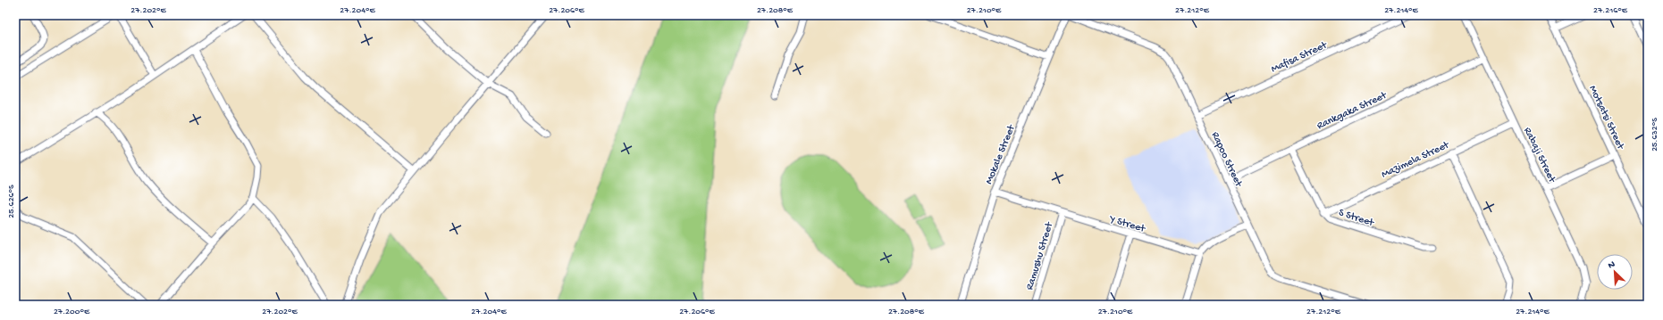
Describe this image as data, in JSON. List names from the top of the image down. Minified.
{"streets":{"street":["Mafisa Street","Rankgaka Street","Motsatsi Street","Mokale Street","Rabaji Street","Rapoo Street","Mazimela Street","S Street","Y Street","Ramushu Street"]},"crossings":[["Mafisa Street","Rapoo Street"],["Rankgaka Street","Rabaji Street"],["Rankgaka Street","Rapoo Street"],["Rankgaka Street","S Street"],["Mokale Street","Y Street"],["Rabaji Street","Mazimela Street"],["Mazimela Street","S Street"],["Y Street","Ramushu Street"]],"north":"top left","coordinates":["27.202°E","27.204°E","27.206°E","27.208°E","27.210°E","27.212°E","27.214°E","27.216°E","25.632°S","25.626°S","27.200°E"]}
